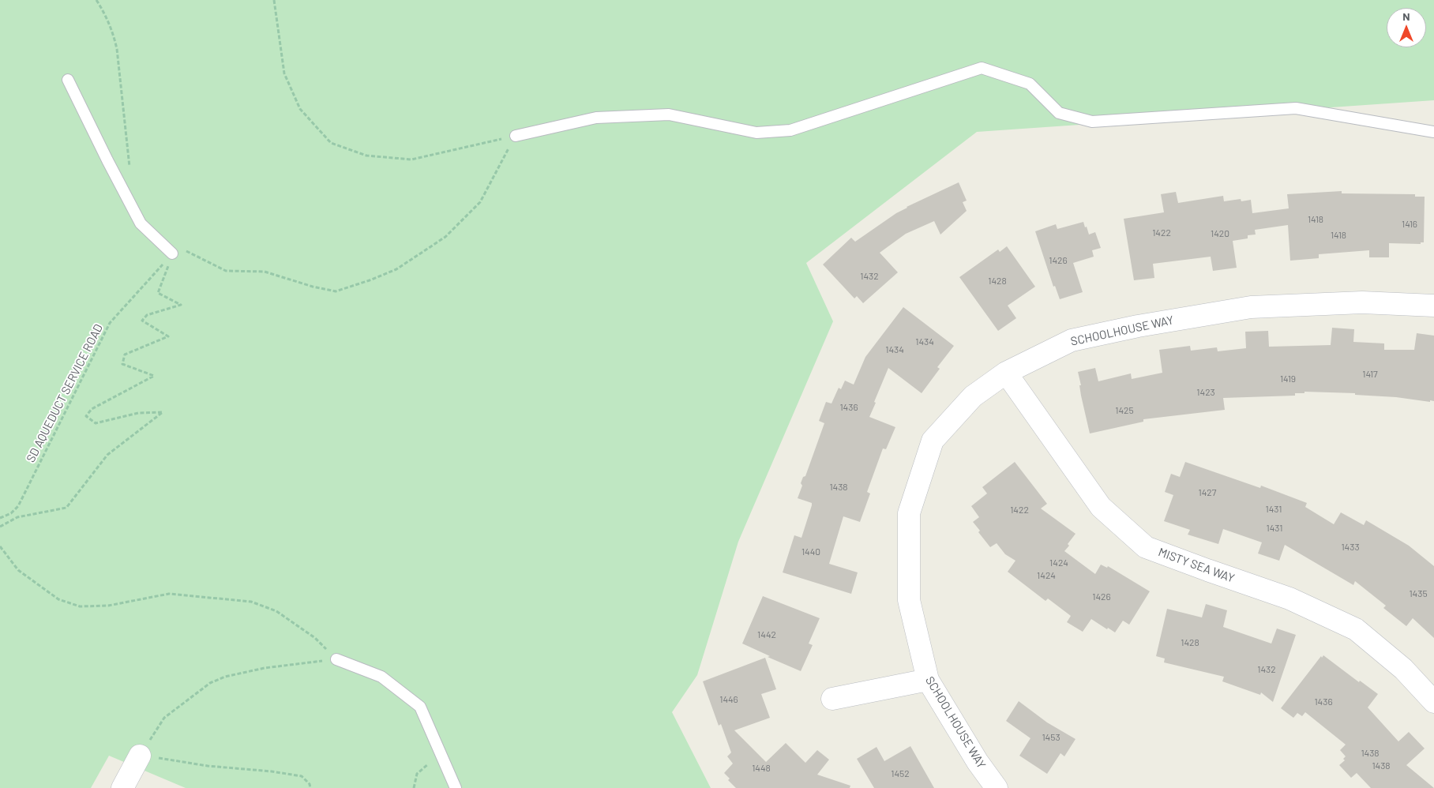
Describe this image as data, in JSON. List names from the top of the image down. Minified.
{"streets":{"street":["SCHOOLHOUSE WAY","MISTY SEA WAY"],"path":["SD AQUEDUCT SERVICE ROAD"]},"crossings":[["SCHOOLHOUSE WAY","MISTY SEA WAY"]],"house_numbers":["1418","1416","1422","1420","1418","1426","1432","1428","1434","1434","1417","1419","1423","1436","1425","1438","1427","1431","1422","1431","1433","1440","1424","1424","1435","1426","1442","1428","1432","1446","1436","1453","1438","1438","1448","1452"],"north":"top"}
